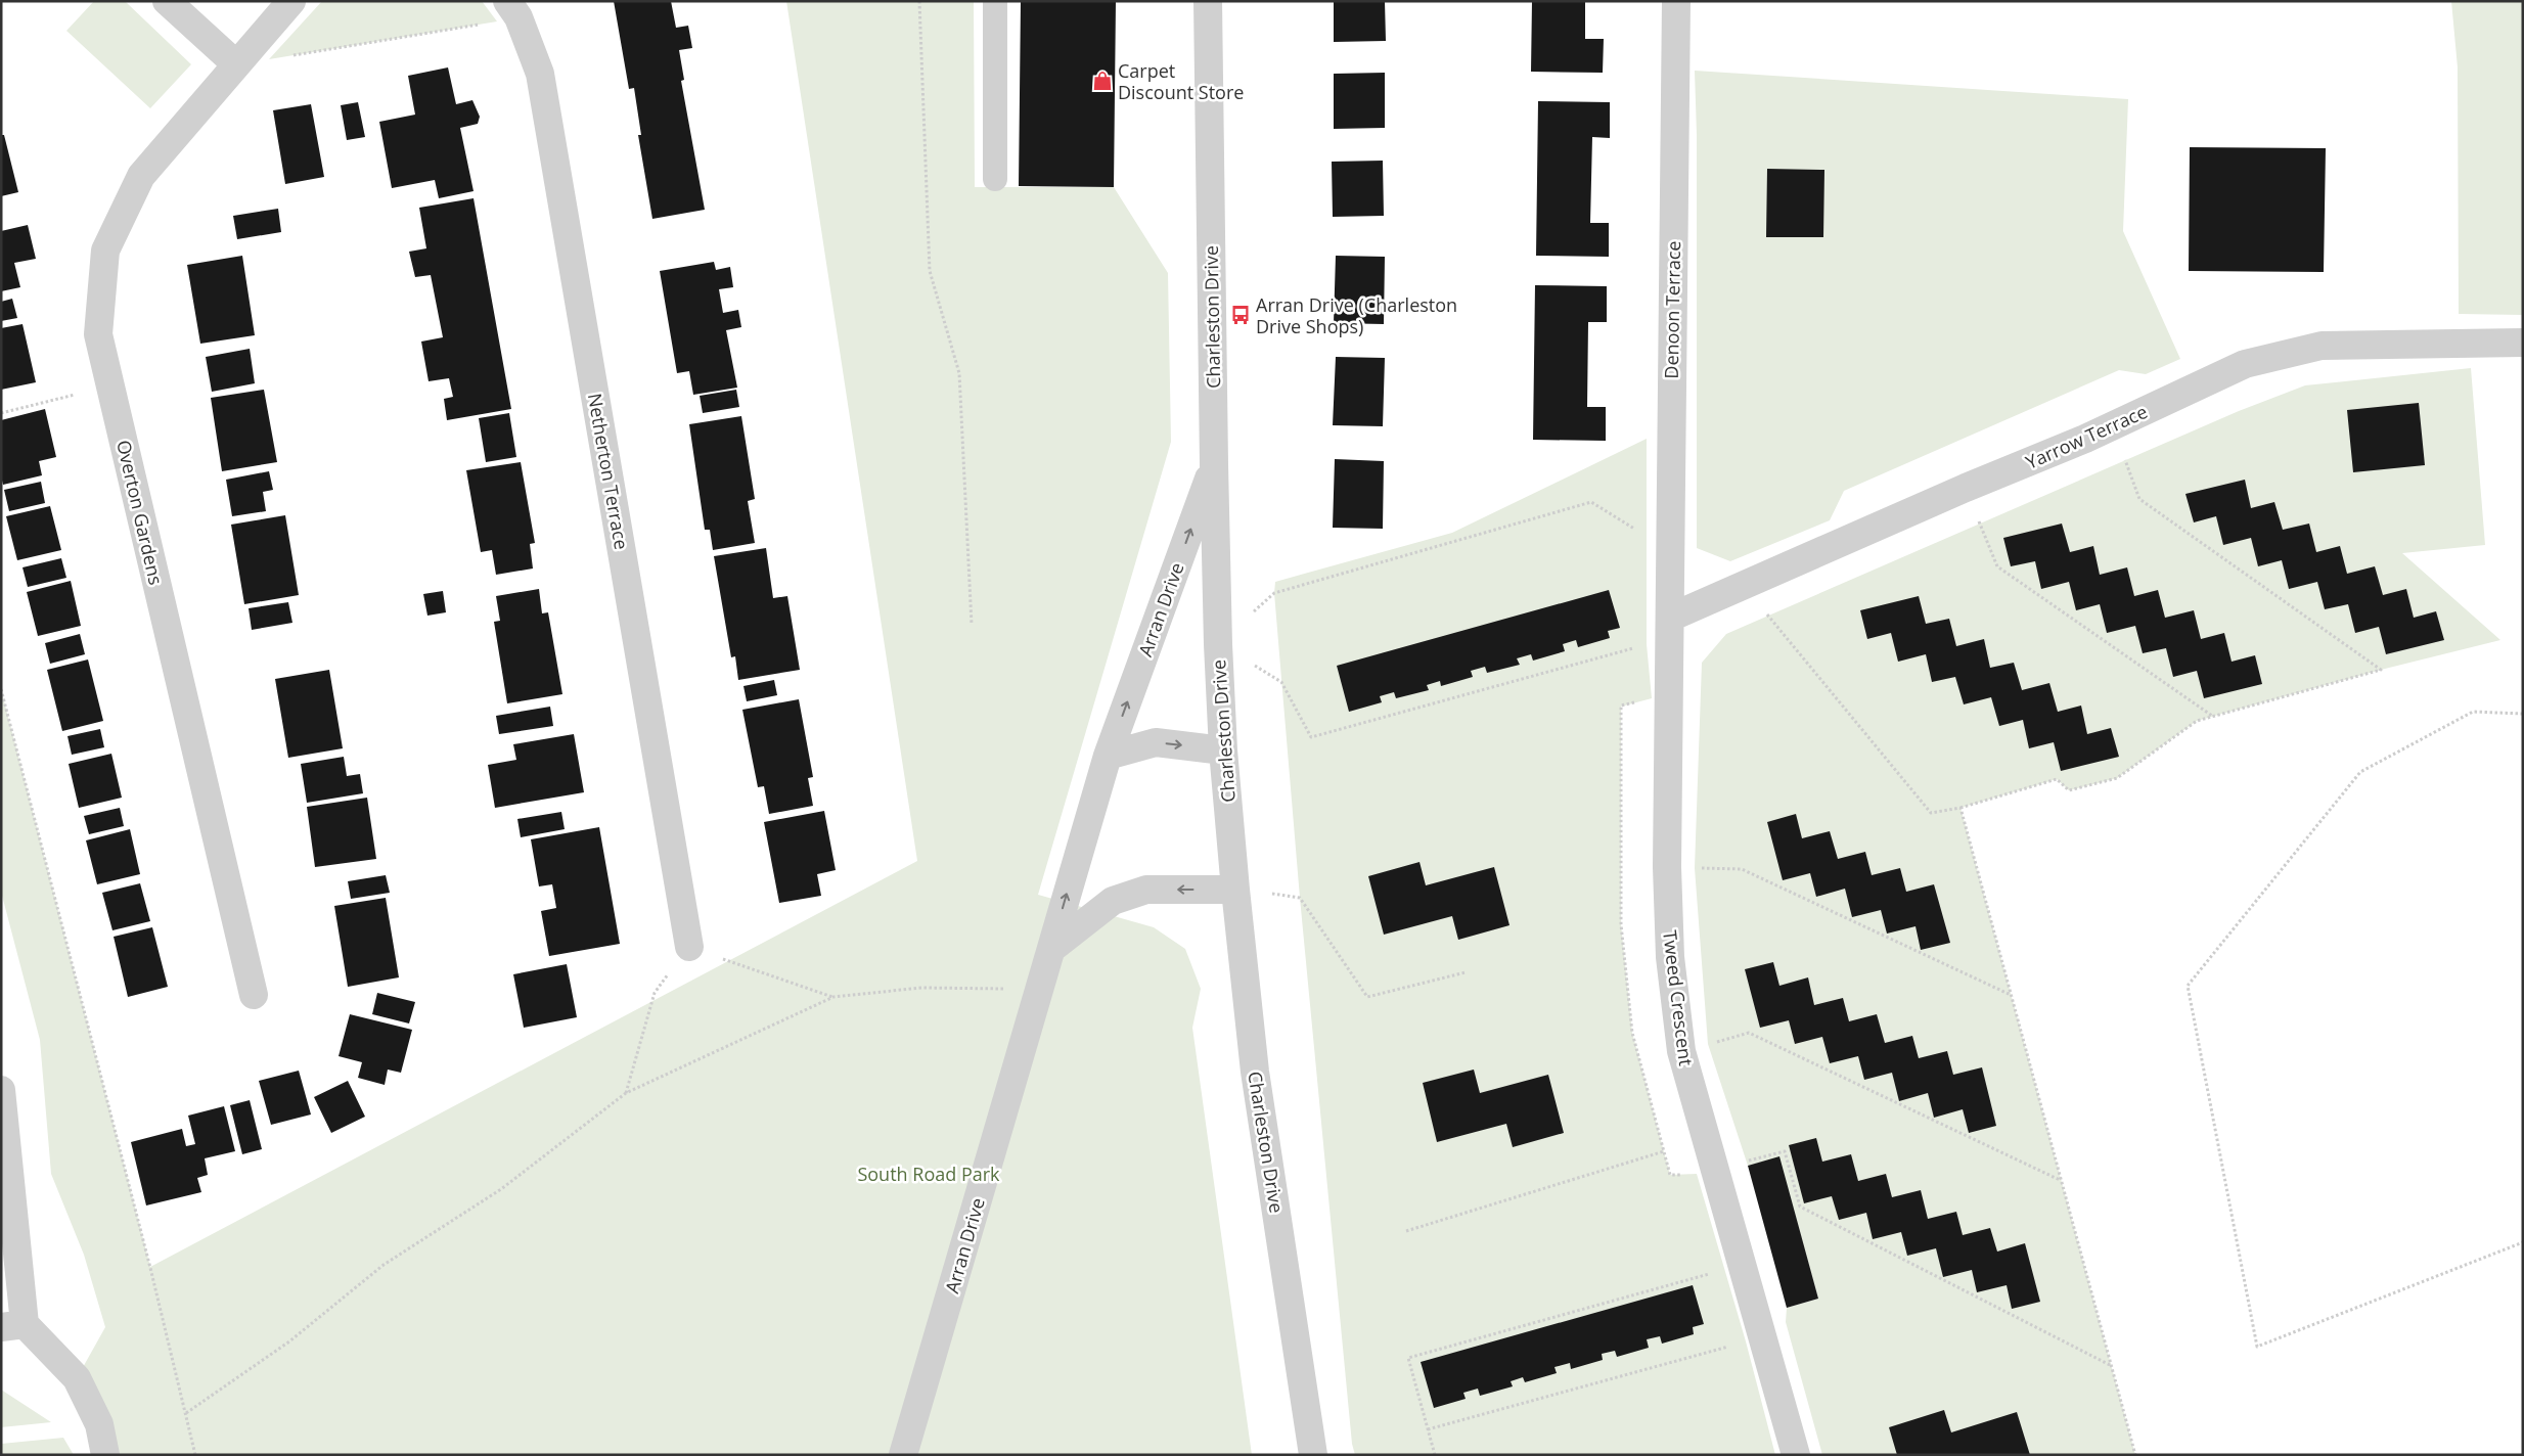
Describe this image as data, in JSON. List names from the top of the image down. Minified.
{"streets":{"street":["Denoon Terrace","Charleston Drive","Yarrow Terrace","Netherton Terrace","Overton Gardens","Arran Drive","Tweed Crescent"]},"crossings":[["Denoon Terrace","Yarrow Terrace"],["Denoon Terrace","Tweed Crescent"],["Charleston Drive","Arran Drive"],["Yarrow Terrace","Tweed Crescent"]],"one_way":["Arran Drive"],"parks":["South Road Park"],"places":{"shop":["Carpet Discount Store"],"bus stop":["Arran Drive (Charleston Drive Shops)"]}}
